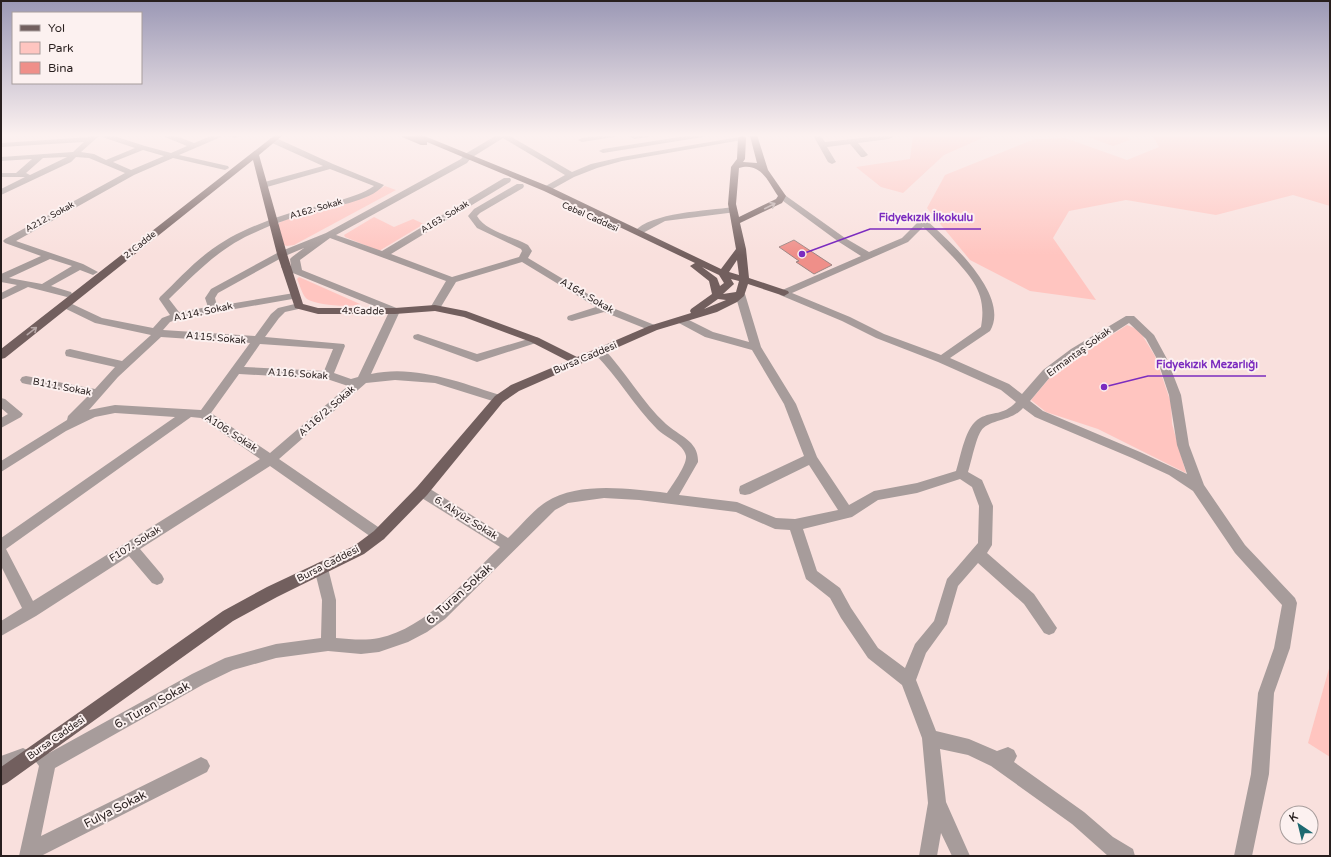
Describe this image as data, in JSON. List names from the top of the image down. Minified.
{"streets":{"main road":["Cebel Caddesi","2. Cadde","4. Cadde","Bursa Caddesi"],"street":["A162. Sokak","A212. Sokak","A163. Sokak","A164. Sokak","A114. Sokak","A115. Sokak","Ermantaş Sokak","A116. Sokak","B111. Sokak","A116/2. Sokak","A106. Sokak","6. Akyüz Sokak","F107. Sokak","6. Turan Sokak","Fulya Sokak"]},"crossings":[["A162. Sokak","A114. Sokak"],["A212. Sokak","2. Cadde"],["A163. Sokak","Cebel Caddesi"],["2. Cadde","A115. Sokak"],["A164. Sokak","Bursa Caddesi"],["4. Cadde","Bursa Caddesi"],["4. Cadde","A116/2. Sokak"],["A114. Sokak","A115. Sokak"],["A114. Sokak","B111. Sokak"],["A114. Sokak","A106. Sokak"],["A115. Sokak","A116. Sokak"],["Bursa Caddesi","A116. Sokak"],["Bursa Caddesi","A106. Sokak"],["Bursa Caddesi","6. Akyüz Sokak"],["Bursa Caddesi","6. Turan Sokak"],["A116. Sokak","A116/2. Sokak"],["A116/2. Sokak","A106. Sokak"],["A116/2. Sokak","F107. Sokak"],["A106. Sokak","F107. Sokak"],["6. Akyüz Sokak","6. Turan Sokak"]],"places":["Fidyekızık İlkokulu","Fidyekızık Mezarlığı"],"legend":["Yol","Park","Bina"],"north":"top left"}
